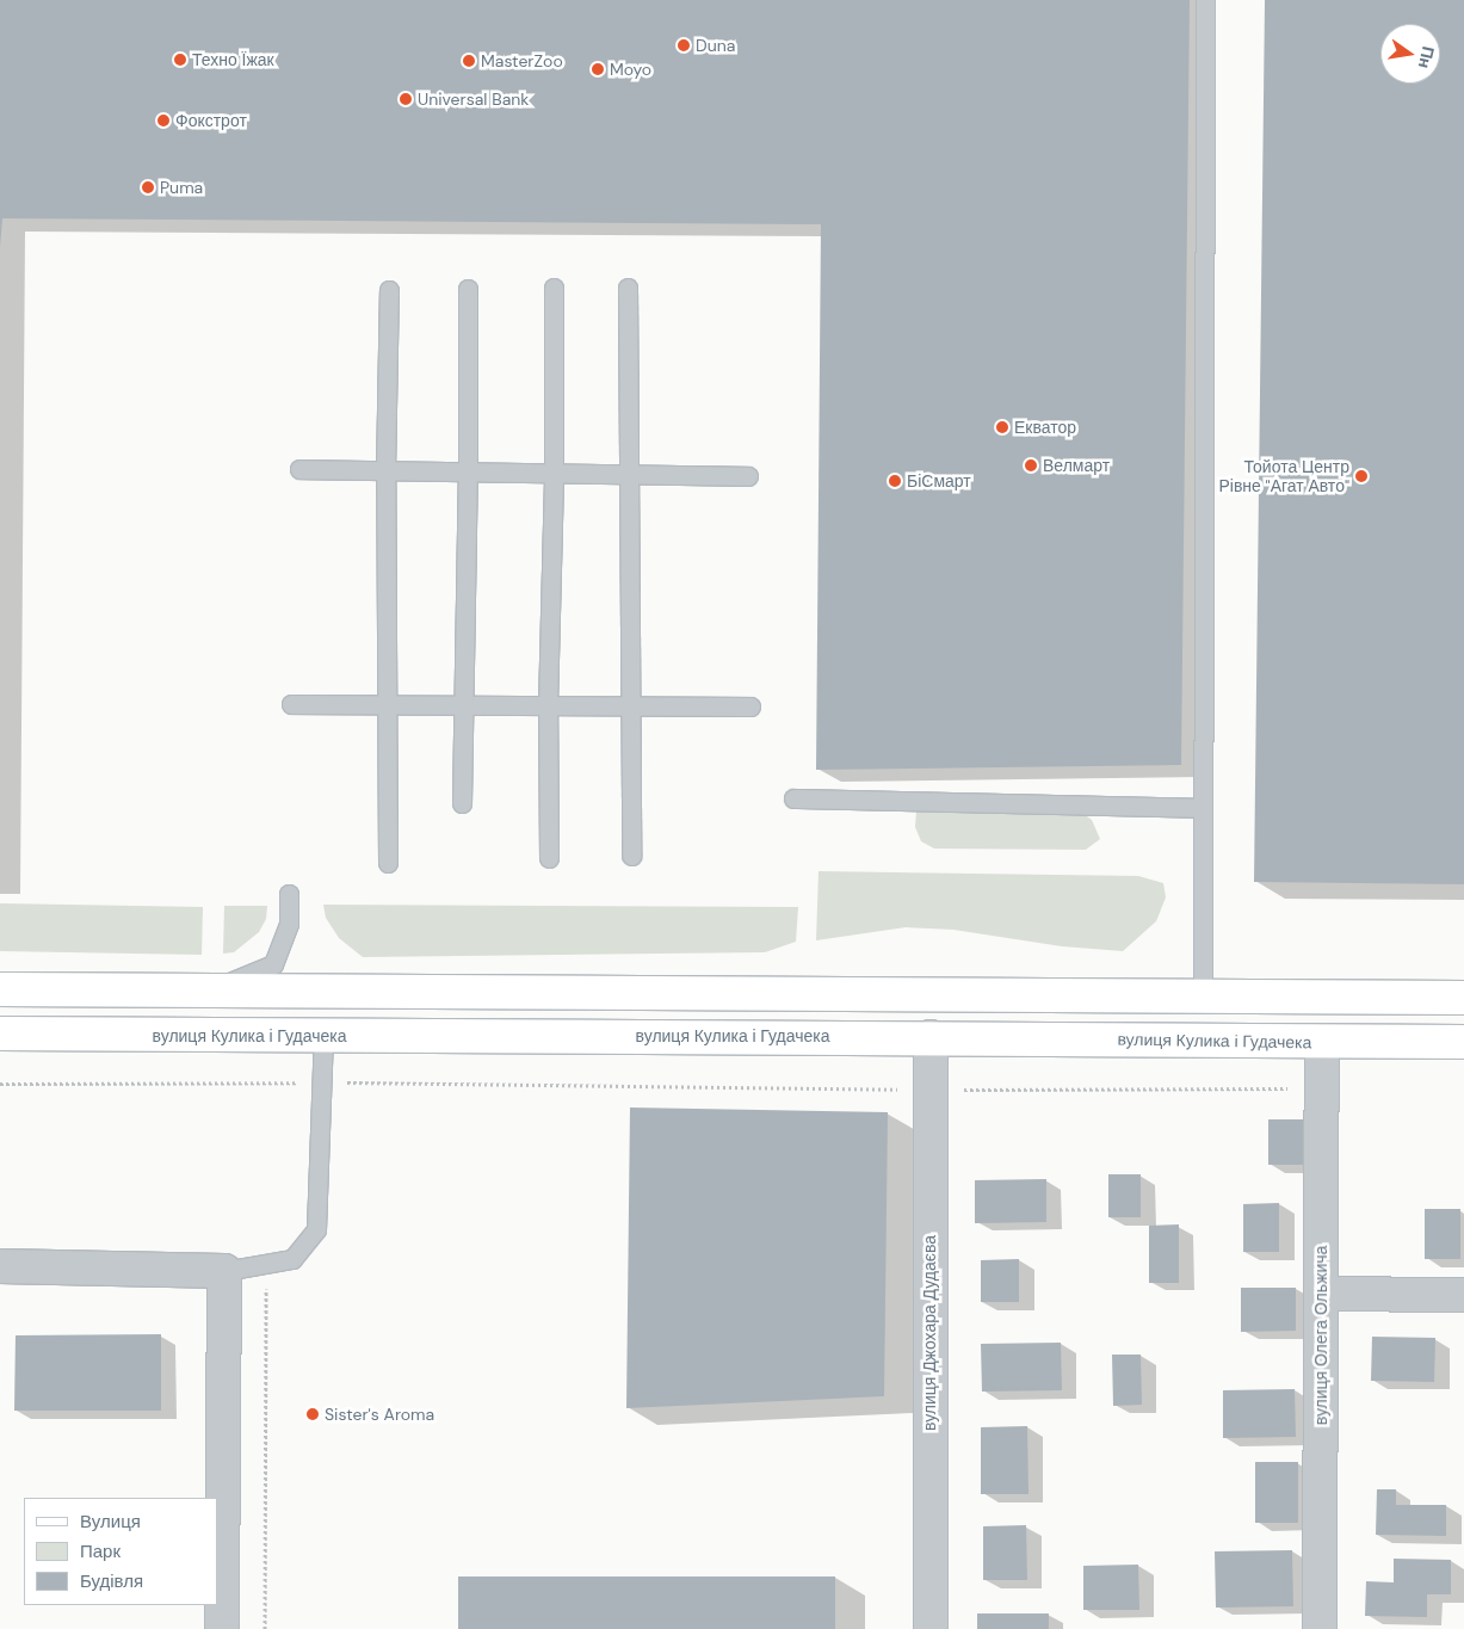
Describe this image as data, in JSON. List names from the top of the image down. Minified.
{"streets":{"main road":["вулиця Кулика і Гудачека"],"street":["вулиця Джохара Дудаєва","вулиця Олега Ольжича"]},"crossings":[["вулиця Кулика і Гудачека","вулиця Джохара Дудаєва"],["вулиця Кулика і Гудачека","вулиця Олега Ольжича"]],"places":["Duna","Техно Їжак","MasterZoo","Moyo","Universal Bank","Фокстрот","Puma","Екватор","Велмарт","Тойота Центр Рівне \"Агат Авто\"","БіСмарт","Sister's Aroma"],"legend":["Вулиця","Парк","Будівля"],"north":"right"}
